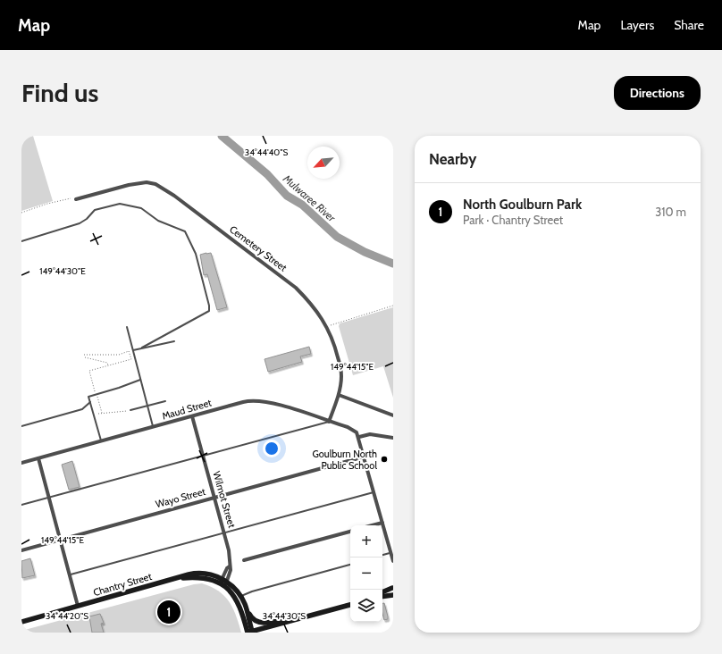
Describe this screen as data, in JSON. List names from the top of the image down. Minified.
{"streets":{"main road":["Chantry Street"],"street":["Cemetery Street","Maud Street","Wayo Street","Wilmot Street"]},"crossings":[["Cemetery Street","Maud Street"],["Maud Street","Wilmot Street"],["Wayo Street","Wilmot Street"],["Wilmot Street","Chantry Street"]],"water":["Mulwaree River"],"places":["Goulburn North Public School"],"north":"bottom left","page":{"header":"Map","nav":["Map","Layers","Share"],"buttons":"Directions","title":"Find us","heading":"Nearby","list":[{"mark":"1","name":"North Goulburn Park","note":"Park · Chantry Street","value":"310 m"}],"map_buttons":["+","−"],"pins":"1"},"coordinates":["34°44'40\"S","149°44'30\"E","149°44'15\"E","34°44'20\"S","34°44'30\"S"]}
